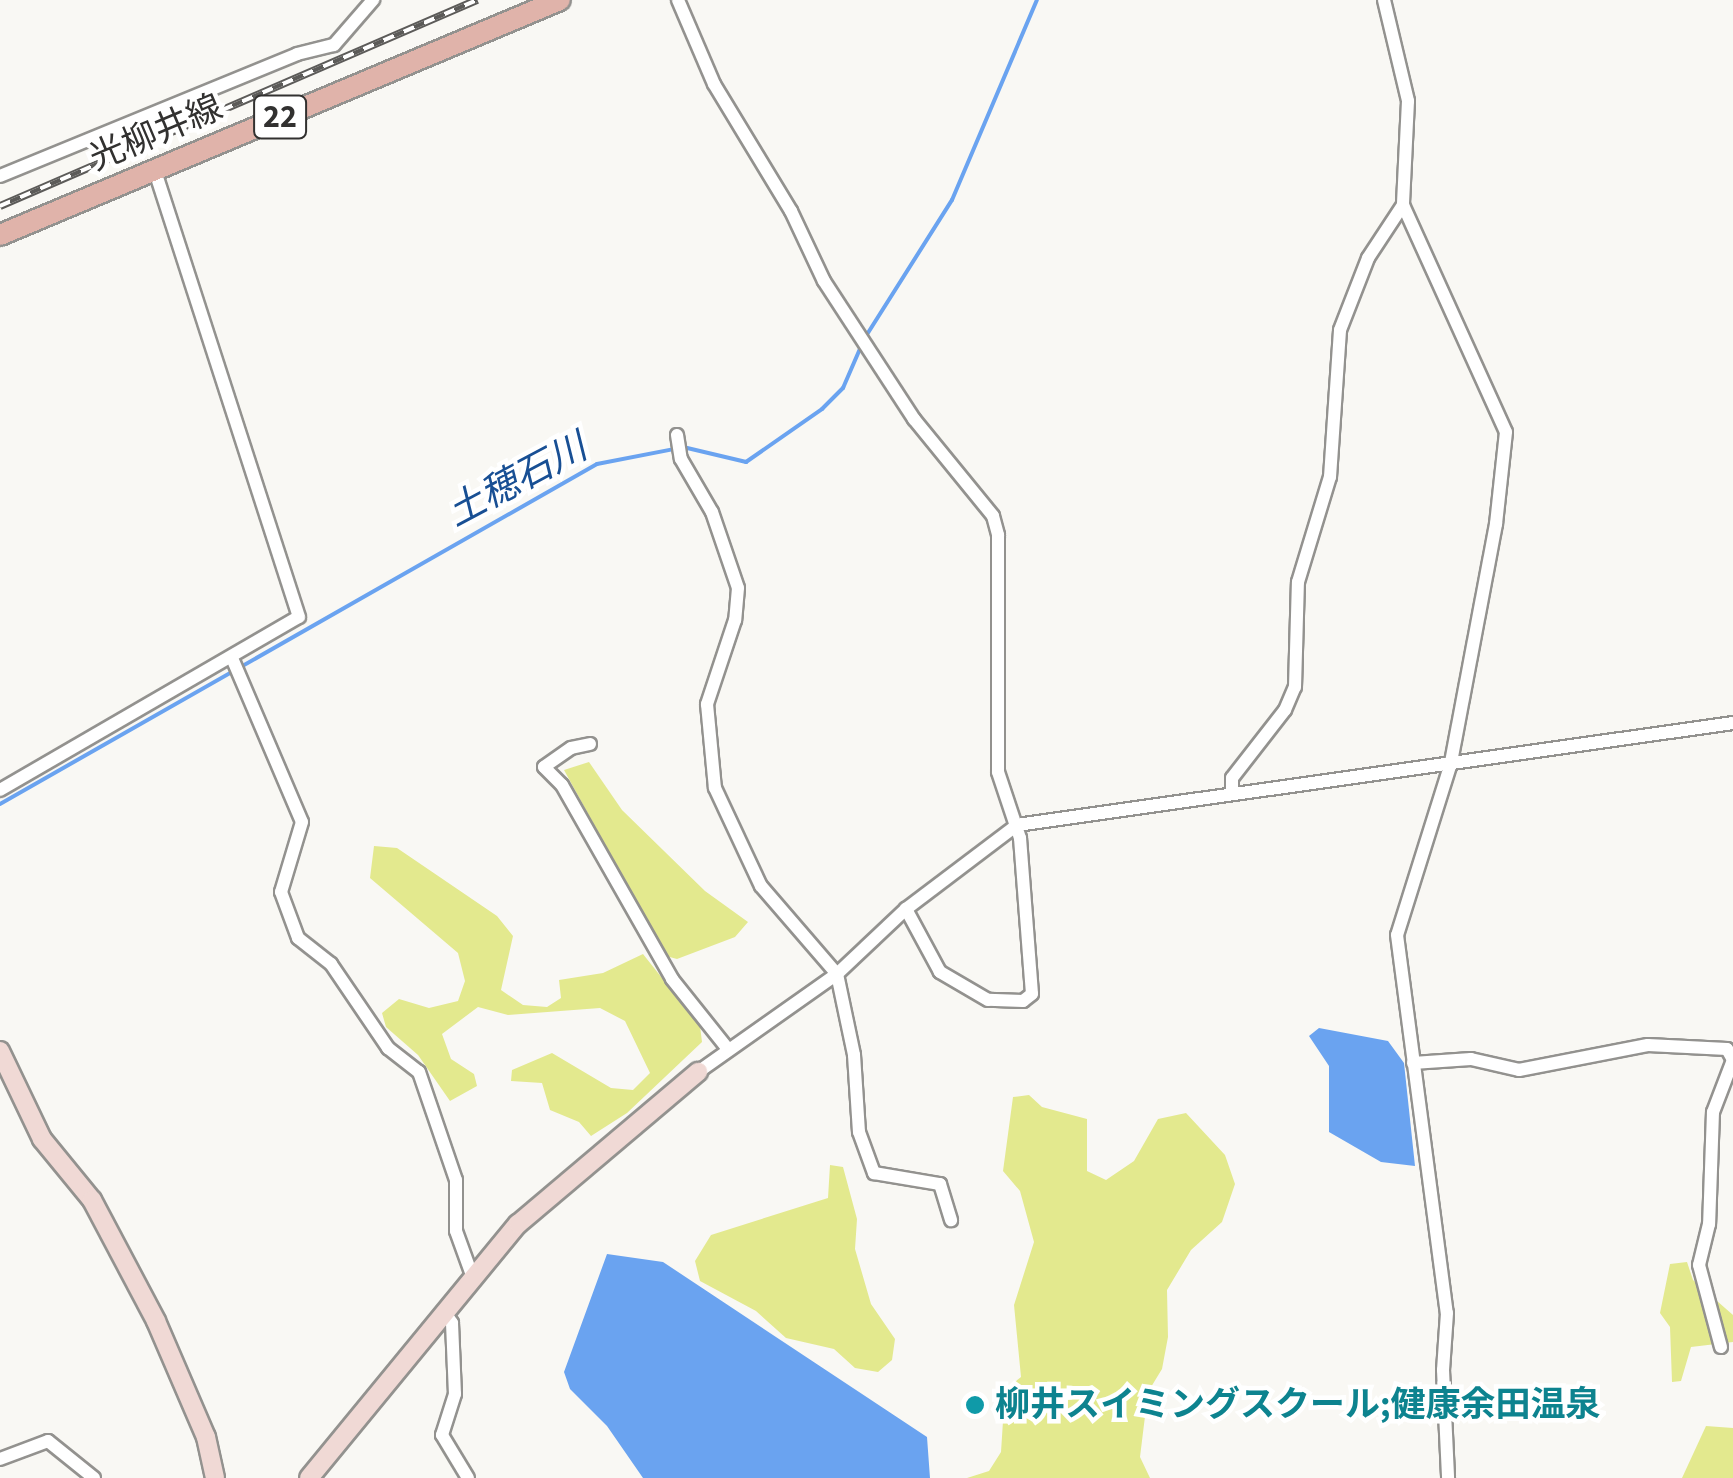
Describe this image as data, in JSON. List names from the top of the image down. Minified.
{"streets":{"main road":["22","光柳井線"]},"water":["土穂石川"],"places":["柳井スイミングスクール;健康余田温泉"]}
